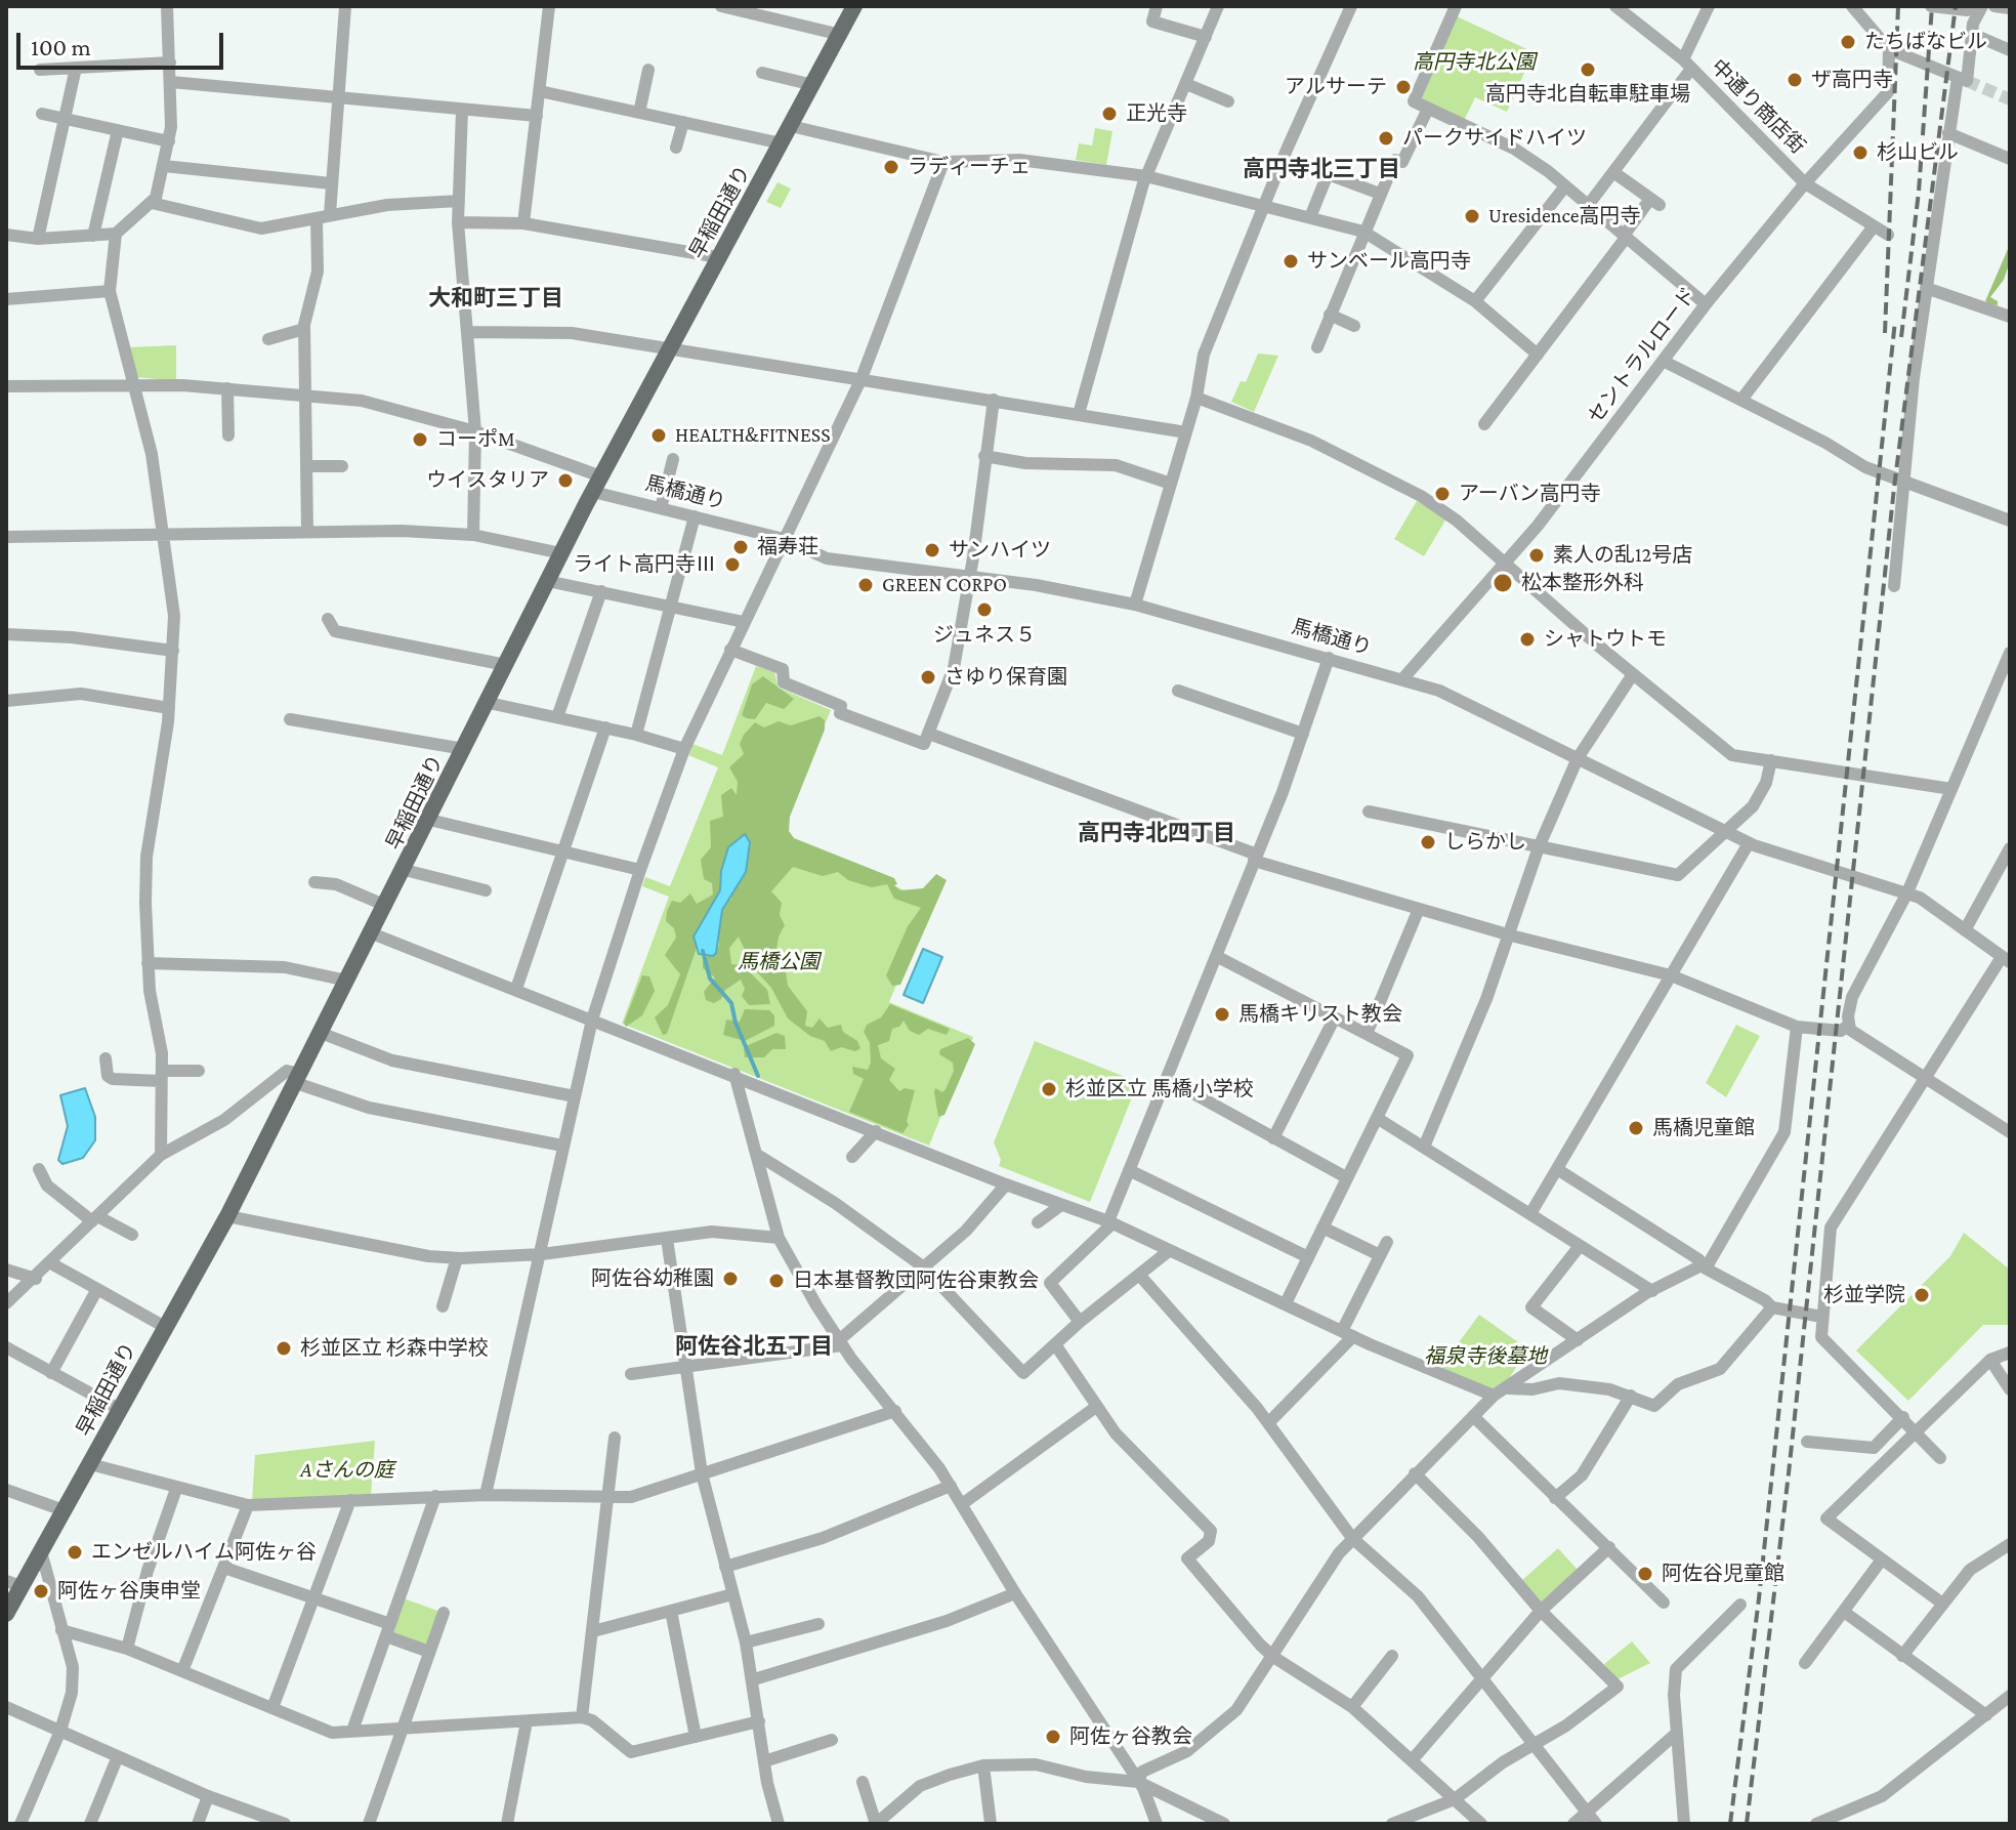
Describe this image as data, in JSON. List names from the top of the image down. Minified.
{"streets":{"main road":["早稲田通り"],"street":["中通り商店街","セントラルロード","馬橋通り"]},"crossings":[["中通り商店街","セントラルロード"],["早稲田通り","馬橋通り"],["セントラルロード","馬橋通り"]],"districts":["高円寺北三丁目","大和町三丁目","高円寺北四丁目","阿佐谷北五丁目"],"parks":["高円寺北公園","馬橋公園","福泉寺後墓地","Aさんの庭"],"places":["たちばなビル","高円寺北自転車駐車場","ザ高円寺","アルサーテ","正光寺","パークサイドハイツ","杉山ビル","ラディーチェ","Uresidence高円寺","サンベール高円寺","HEALTH&FITNESS","コーポM","ウイスタリア","アーバン高円寺","福寿荘","サンハイツ","素人の乱12号店","ライト高円寺Ⅲ","松本整形外科","GREEN CORPO","ジュネス５","シャトウトモ","さゆり保育園","しらかし","馬橋キリスト教会","杉並区立 馬橋小学校","馬橋児童館","阿佐谷幼稚園","日本基督教団阿佐谷東教会","杉並学院","杉並区立 杉森中学校","エンゼルハイム阿佐ヶ谷","阿佐谷児童館","阿佐ヶ谷庚申堂","阿佐ヶ谷教会"],"scale_bar":"100 m"}
